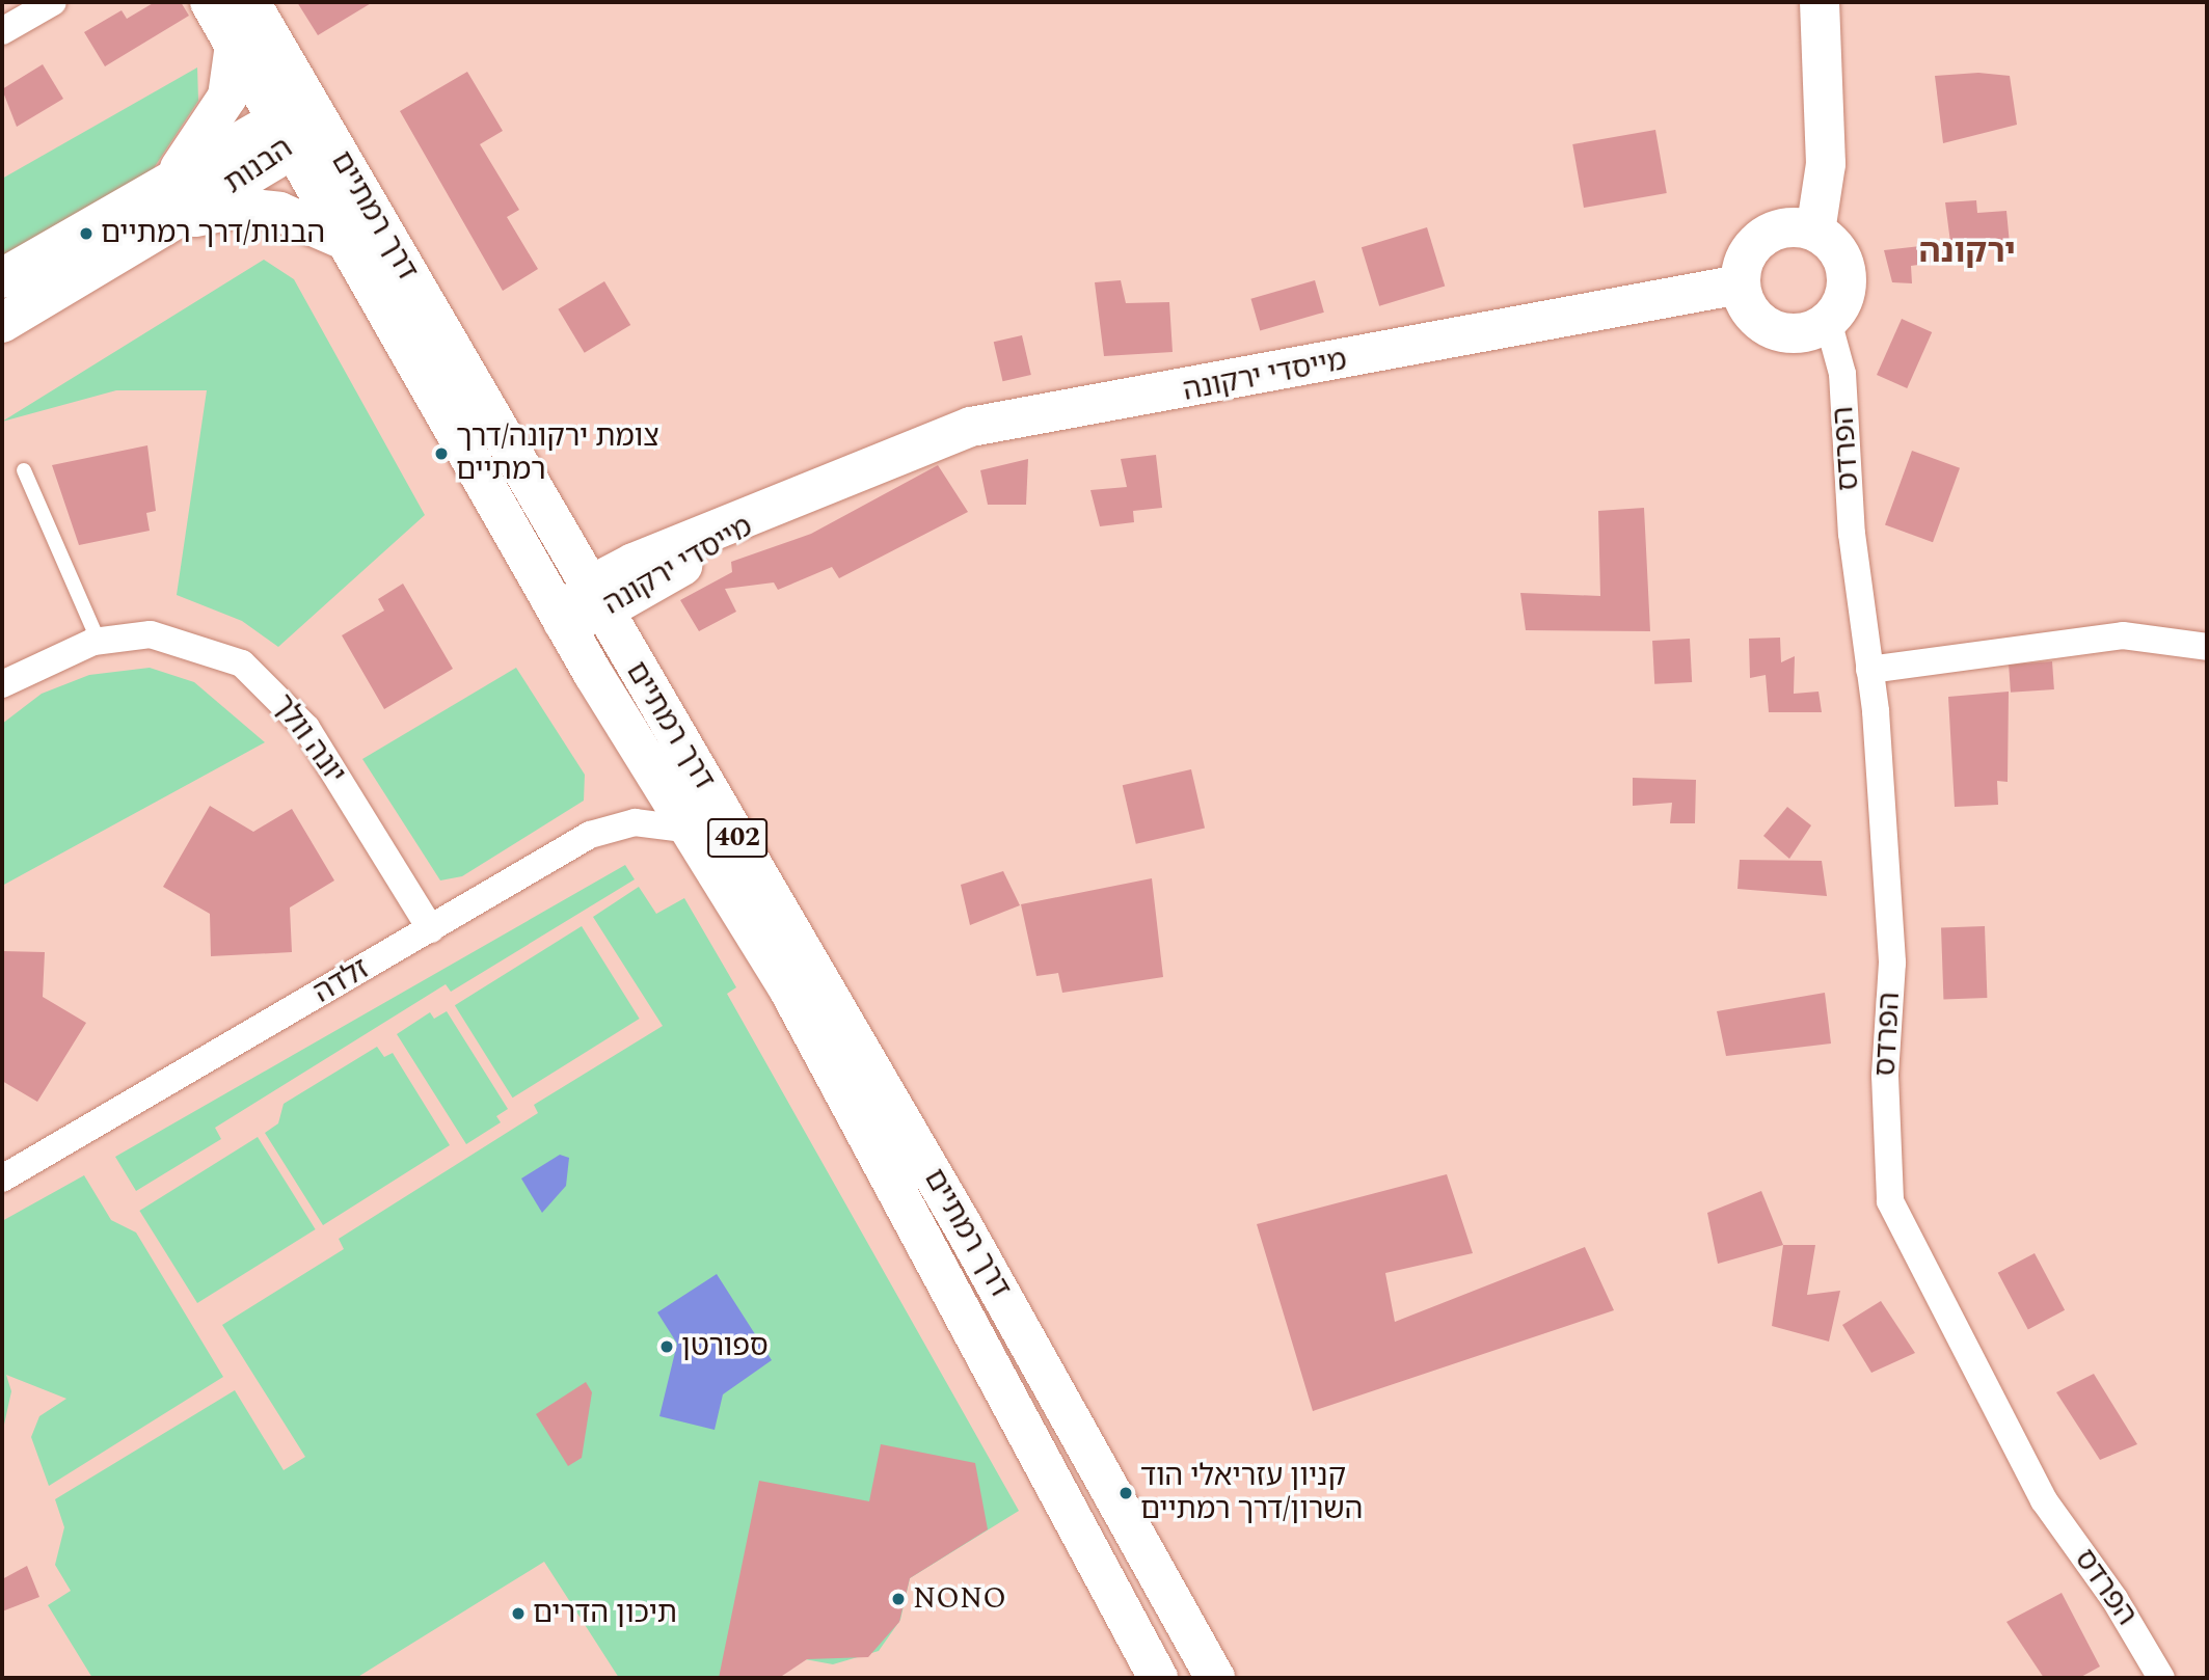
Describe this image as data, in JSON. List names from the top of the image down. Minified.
{"streets":{"main road":["הבנות","דרך רמתיים","מייסדי ירקונה","402"],"street":["הפרדס","יונה וולך","זלדה"]},"crossings":[["הבנות","דרך רמתיים"],["דרך רמתיים","מייסדי ירקונה"],["דרך רמתיים","זלדה"],["מייסדי ירקונה","הפרדס"],["יונה וולך","זלדה"]],"districts":["ירקונה"],"places":["הבנות/דרך רמתיים","צומת ירקונה/דרך רמתיים","ספורטן","קניון עזריאלי הוד השרון/דרך רמתיים","NONO","תיכון הדרים"]}
